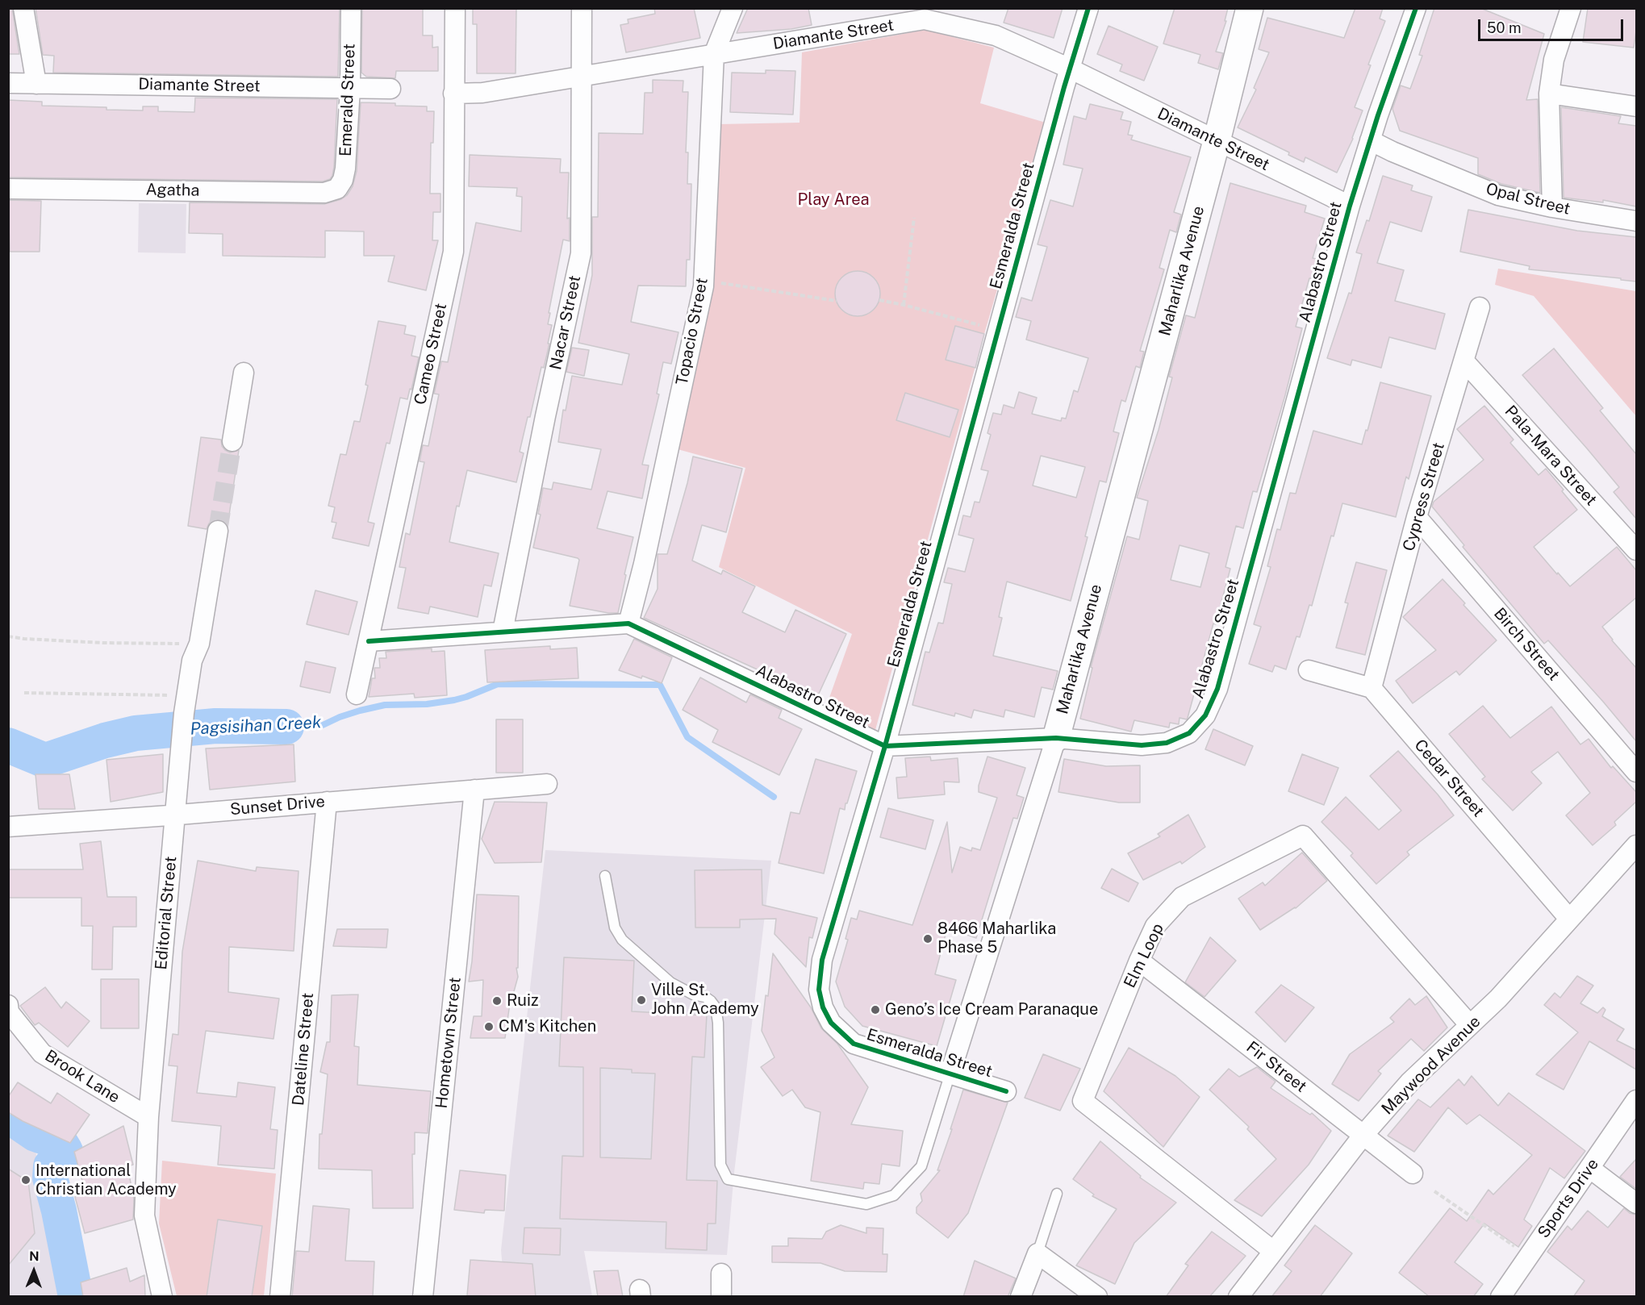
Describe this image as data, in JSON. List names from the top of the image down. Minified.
{"streets":{"street":["Diamante Street","Emerald Street","Agatha","Opal Street","Esmeralda Street","Alabastro Street","Maharlika Avenue","Nacar Street","Topacio Street","Cameo Street","Pala-Mara Street","Cypress Street","Birch Street","Cedar Street","Sunset Drive","Editorial Street","Elm Loop","Hometown Street","Dateline Street","Maywood Avenue","Fir Street","Brook Lane","Sports Drive"]},"crossings":[["Diamante Street","Emerald Street"],["Diamante Street","Esmeralda Street"],["Diamante Street","Alabastro Street"],["Diamante Street","Maharlika Avenue"],["Diamante Street","Nacar Street"],["Diamante Street","Topacio Street"],["Diamante Street","Cameo Street"],["Emerald Street","Agatha"],["Opal Street","Alabastro Street"],["Esmeralda Street","Alabastro Street"],["Esmeralda Street","Maharlika Avenue"],["Alabastro Street","Maharlika Avenue"],["Alabastro Street","Nacar Street"],["Alabastro Street","Topacio Street"],["Alabastro Street","Cameo Street"],["Pala-Mara Street","Cypress Street"],["Cypress Street","Birch Street"],["Cypress Street","Cedar Street"],["Cedar Street","Maywood Avenue"],["Sunset Drive","Editorial Street"],["Sunset Drive","Hometown Street"],["Sunset Drive","Dateline Street"],["Editorial Street","Brook Lane"],["Elm Loop","Maywood Avenue"],["Elm Loop","Fir Street"],["Maywood Avenue","Fir Street"]],"water":["Pagsisihan Creek"],"parks":["Play Area"],"places":["8466 Maharlika Phase 5","Ville St. John Academy","Ruiz","Geno’s Ice Cream Paranaque","CM's Kitchen","International Christian Academy"],"scale_bar":"50 m","north":"top"}
